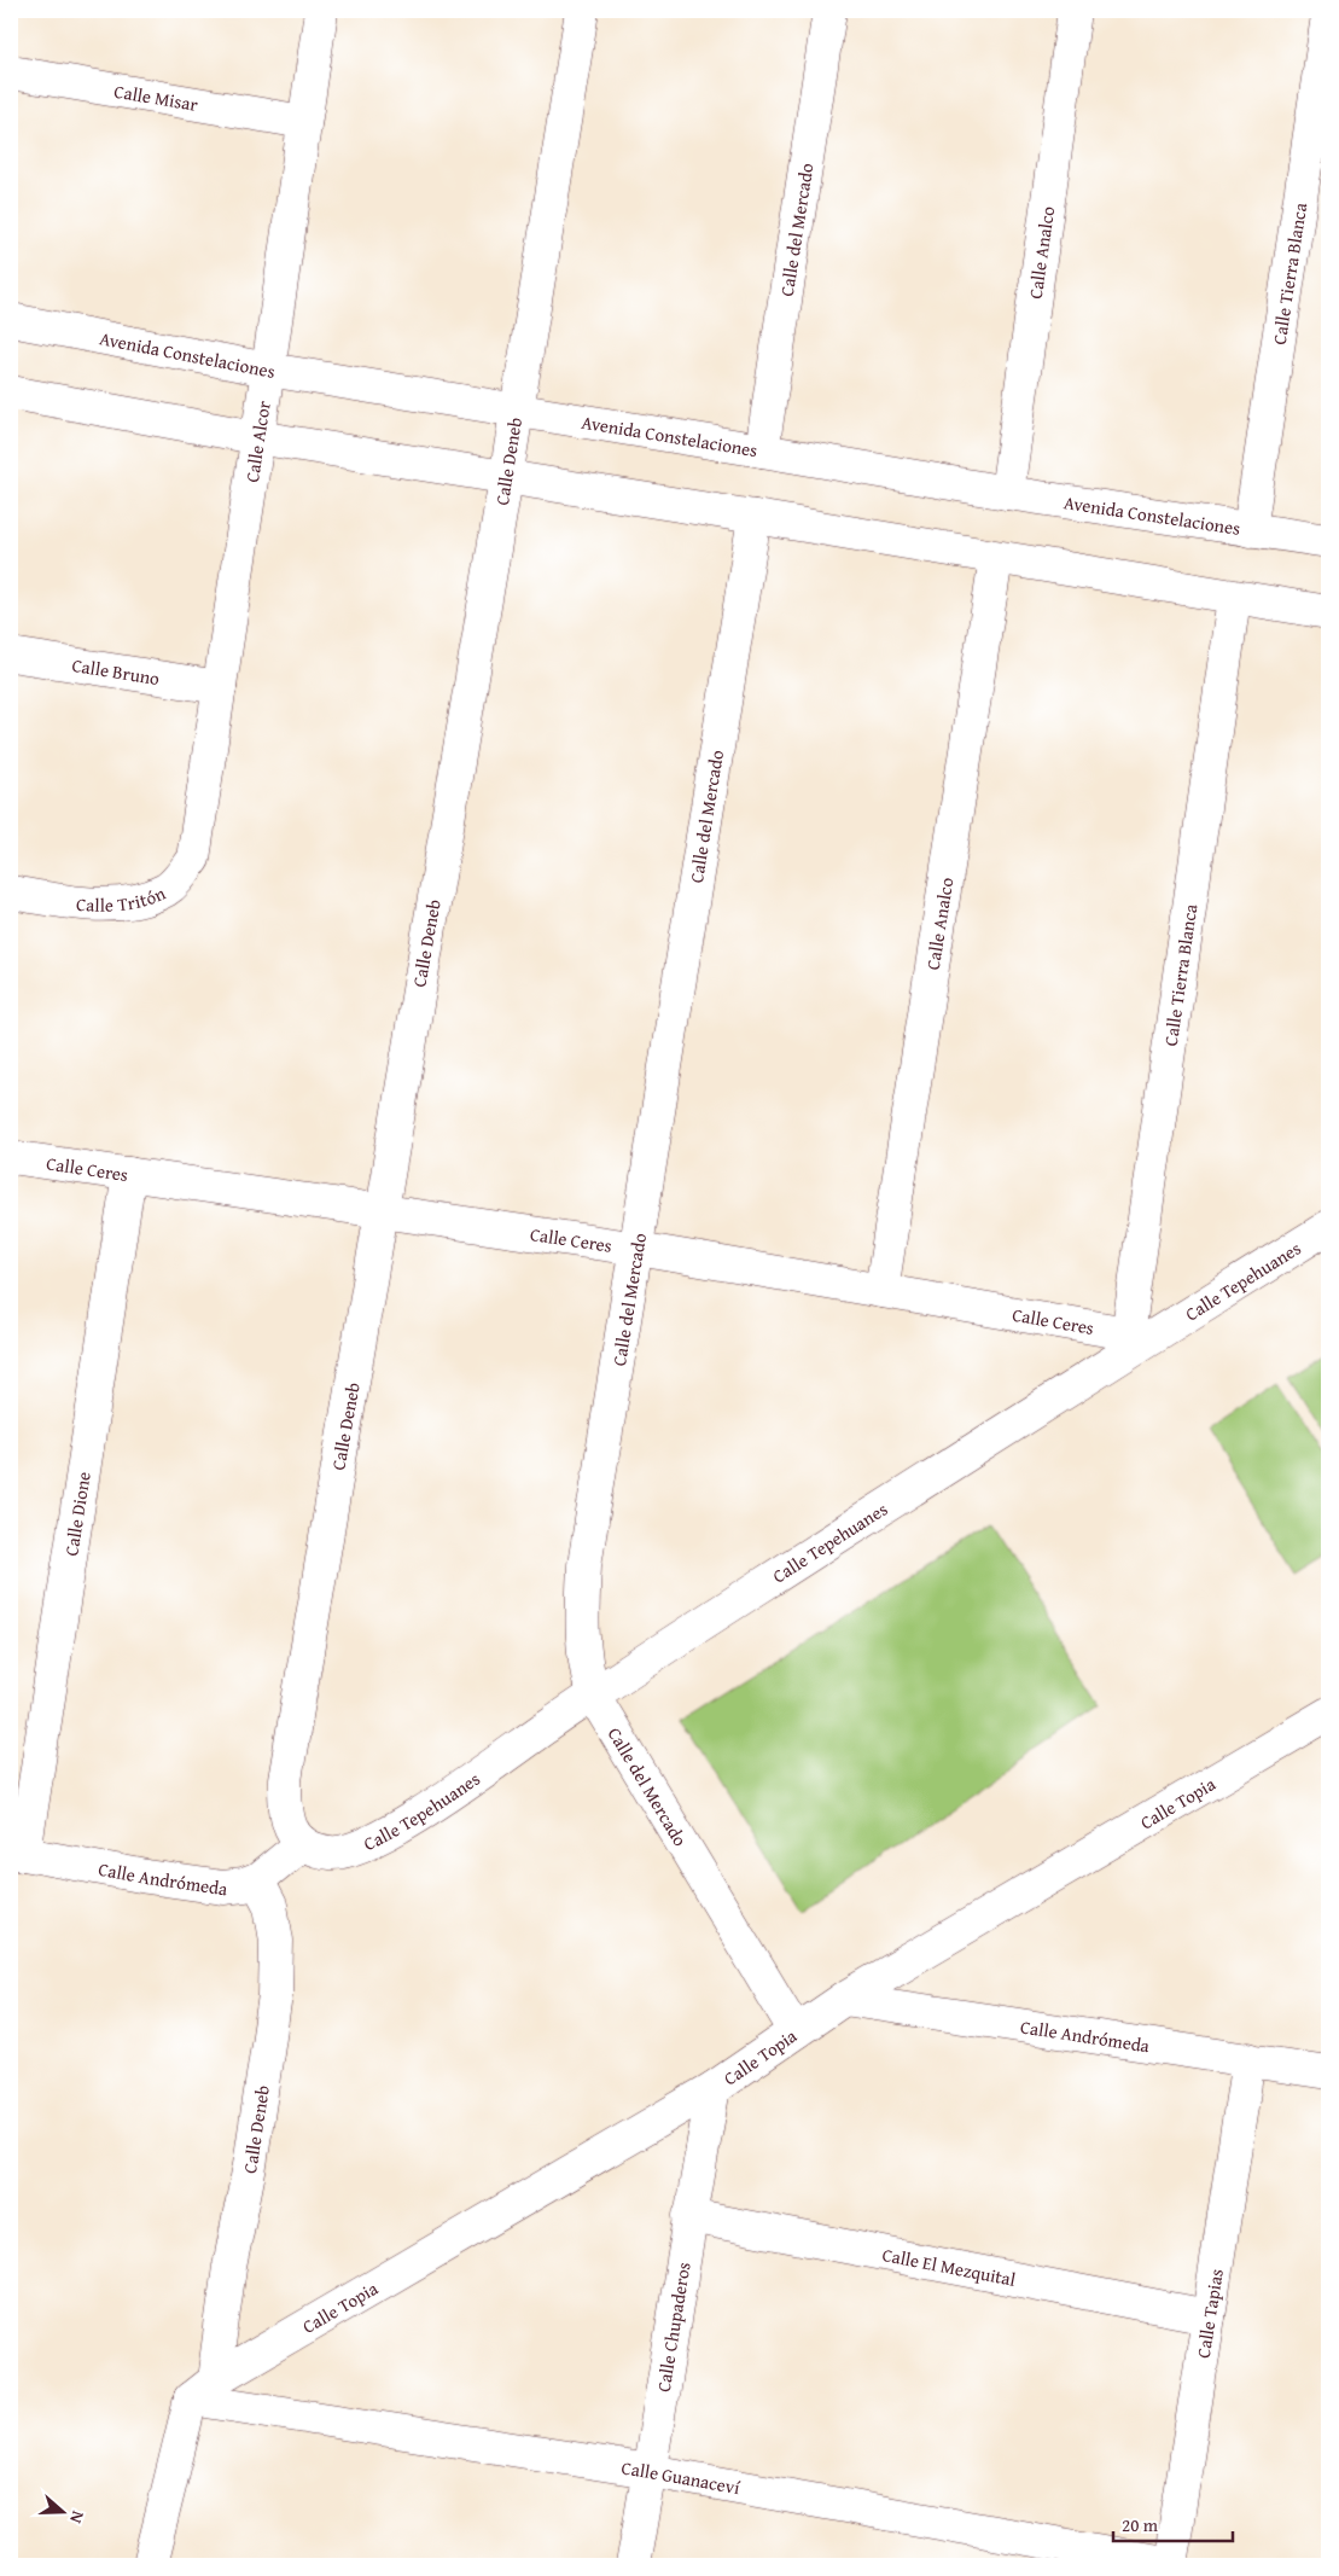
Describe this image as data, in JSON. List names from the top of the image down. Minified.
{"streets":{"street":["Calle Misar","Calle del Mercado","Calle Analco","Calle Tierra Blanca","Avenida Constelaciones","Calle Alcor","Calle Deneb","Calle Bruno","Calle Tritón","Calle Ceres","Calle Tepehuanes","Calle Dione","Calle Topia","Calle Andrómeda","Calle El Mezquital","Calle Tapias","Calle Chupaderos","Calle Guanaceví"]},"crossings":[["Calle Misar","Calle Alcor"],["Calle del Mercado","Avenida Constelaciones"],["Calle del Mercado","Calle Ceres"],["Calle del Mercado","Calle Tepehuanes"],["Calle del Mercado","Calle Topia"],["Calle Analco","Avenida Constelaciones"],["Calle Analco","Calle Ceres"],["Calle Tierra Blanca","Avenida Constelaciones"],["Calle Tierra Blanca","Calle Ceres"],["Calle Tierra Blanca","Calle Tepehuanes"],["Avenida Constelaciones","Calle Alcor"],["Avenida Constelaciones","Calle Deneb"],["Calle Alcor","Calle Bruno"],["Calle Alcor","Calle Tritón"],["Calle Deneb","Calle Ceres"],["Calle Deneb","Calle Tepehuanes"],["Calle Deneb","Calle Topia"],["Calle Deneb","Calle Andrómeda"],["Calle Deneb","Calle Guanaceví"],["Calle Ceres","Calle Tepehuanes"],["Calle Ceres","Calle Dione"],["Calle Tepehuanes","Calle Andrómeda"],["Calle Dione","Calle Andrómeda"],["Calle Topia","Calle Andrómeda"],["Calle Topia","Calle Chupaderos"],["Calle Topia","Calle Guanaceví"],["Calle Andrómeda","Calle Tapias"],["Calle El Mezquital","Calle Tapias"],["Calle El Mezquital","Calle Chupaderos"],["Calle Tapias","Calle Guanaceví"],["Calle Chupaderos","Calle Guanaceví"]],"scale_bar":"20 m","north":"right"}
